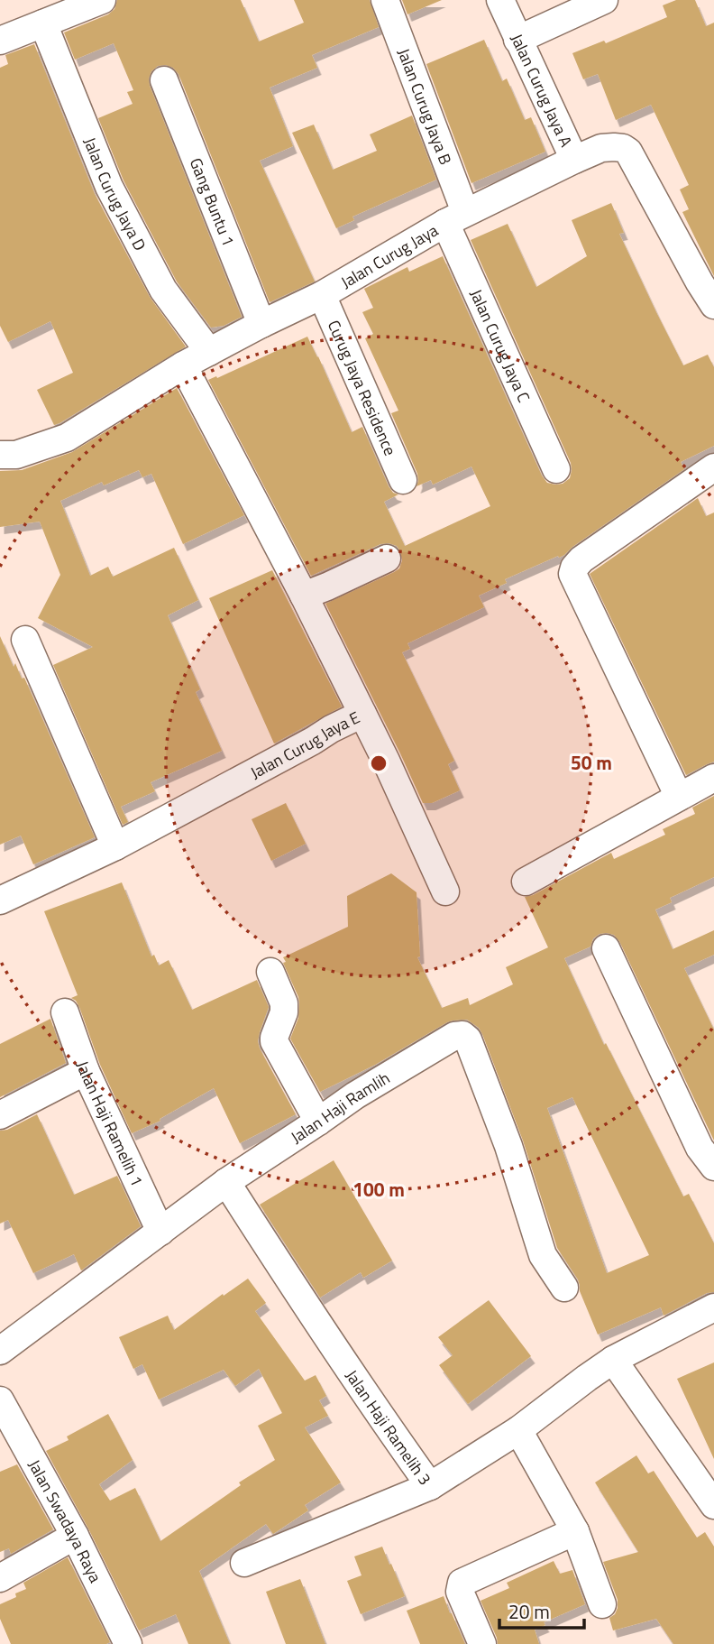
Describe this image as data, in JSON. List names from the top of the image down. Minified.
{"streets":{"street":["Jalan Curug Jaya A","Jalan Curug Jaya B","Jalan Curug Jaya D","Gang Buntu 1","Jalan Curug Jaya","Jalan Curug Jaya C","Curug Jaya Residence","Jalan Curug Jaya E","Jalan Haji Ramlih","Jalan Haji Ramelih 1","Jalan Haji Ramelih 3","Jalan Swadaya Raya"]},"crossings":[["Jalan Curug Jaya A","Jalan Curug Jaya"],["Jalan Curug Jaya B","Jalan Curug Jaya"],["Jalan Curug Jaya B","Jalan Curug Jaya C"],["Jalan Curug Jaya D","Jalan Curug Jaya"],["Gang Buntu 1","Jalan Curug Jaya"],["Jalan Curug Jaya","Jalan Curug Jaya C"],["Jalan Curug Jaya","Curug Jaya Residence"],["Jalan Curug Jaya","Jalan Curug Jaya E"],["Jalan Haji Ramlih","Jalan Haji Ramelih 1"],["Jalan Haji Ramlih","Jalan Haji Ramelih 3"]],"scale_bar":"20 m","rings":["50 m","100 m"]}
